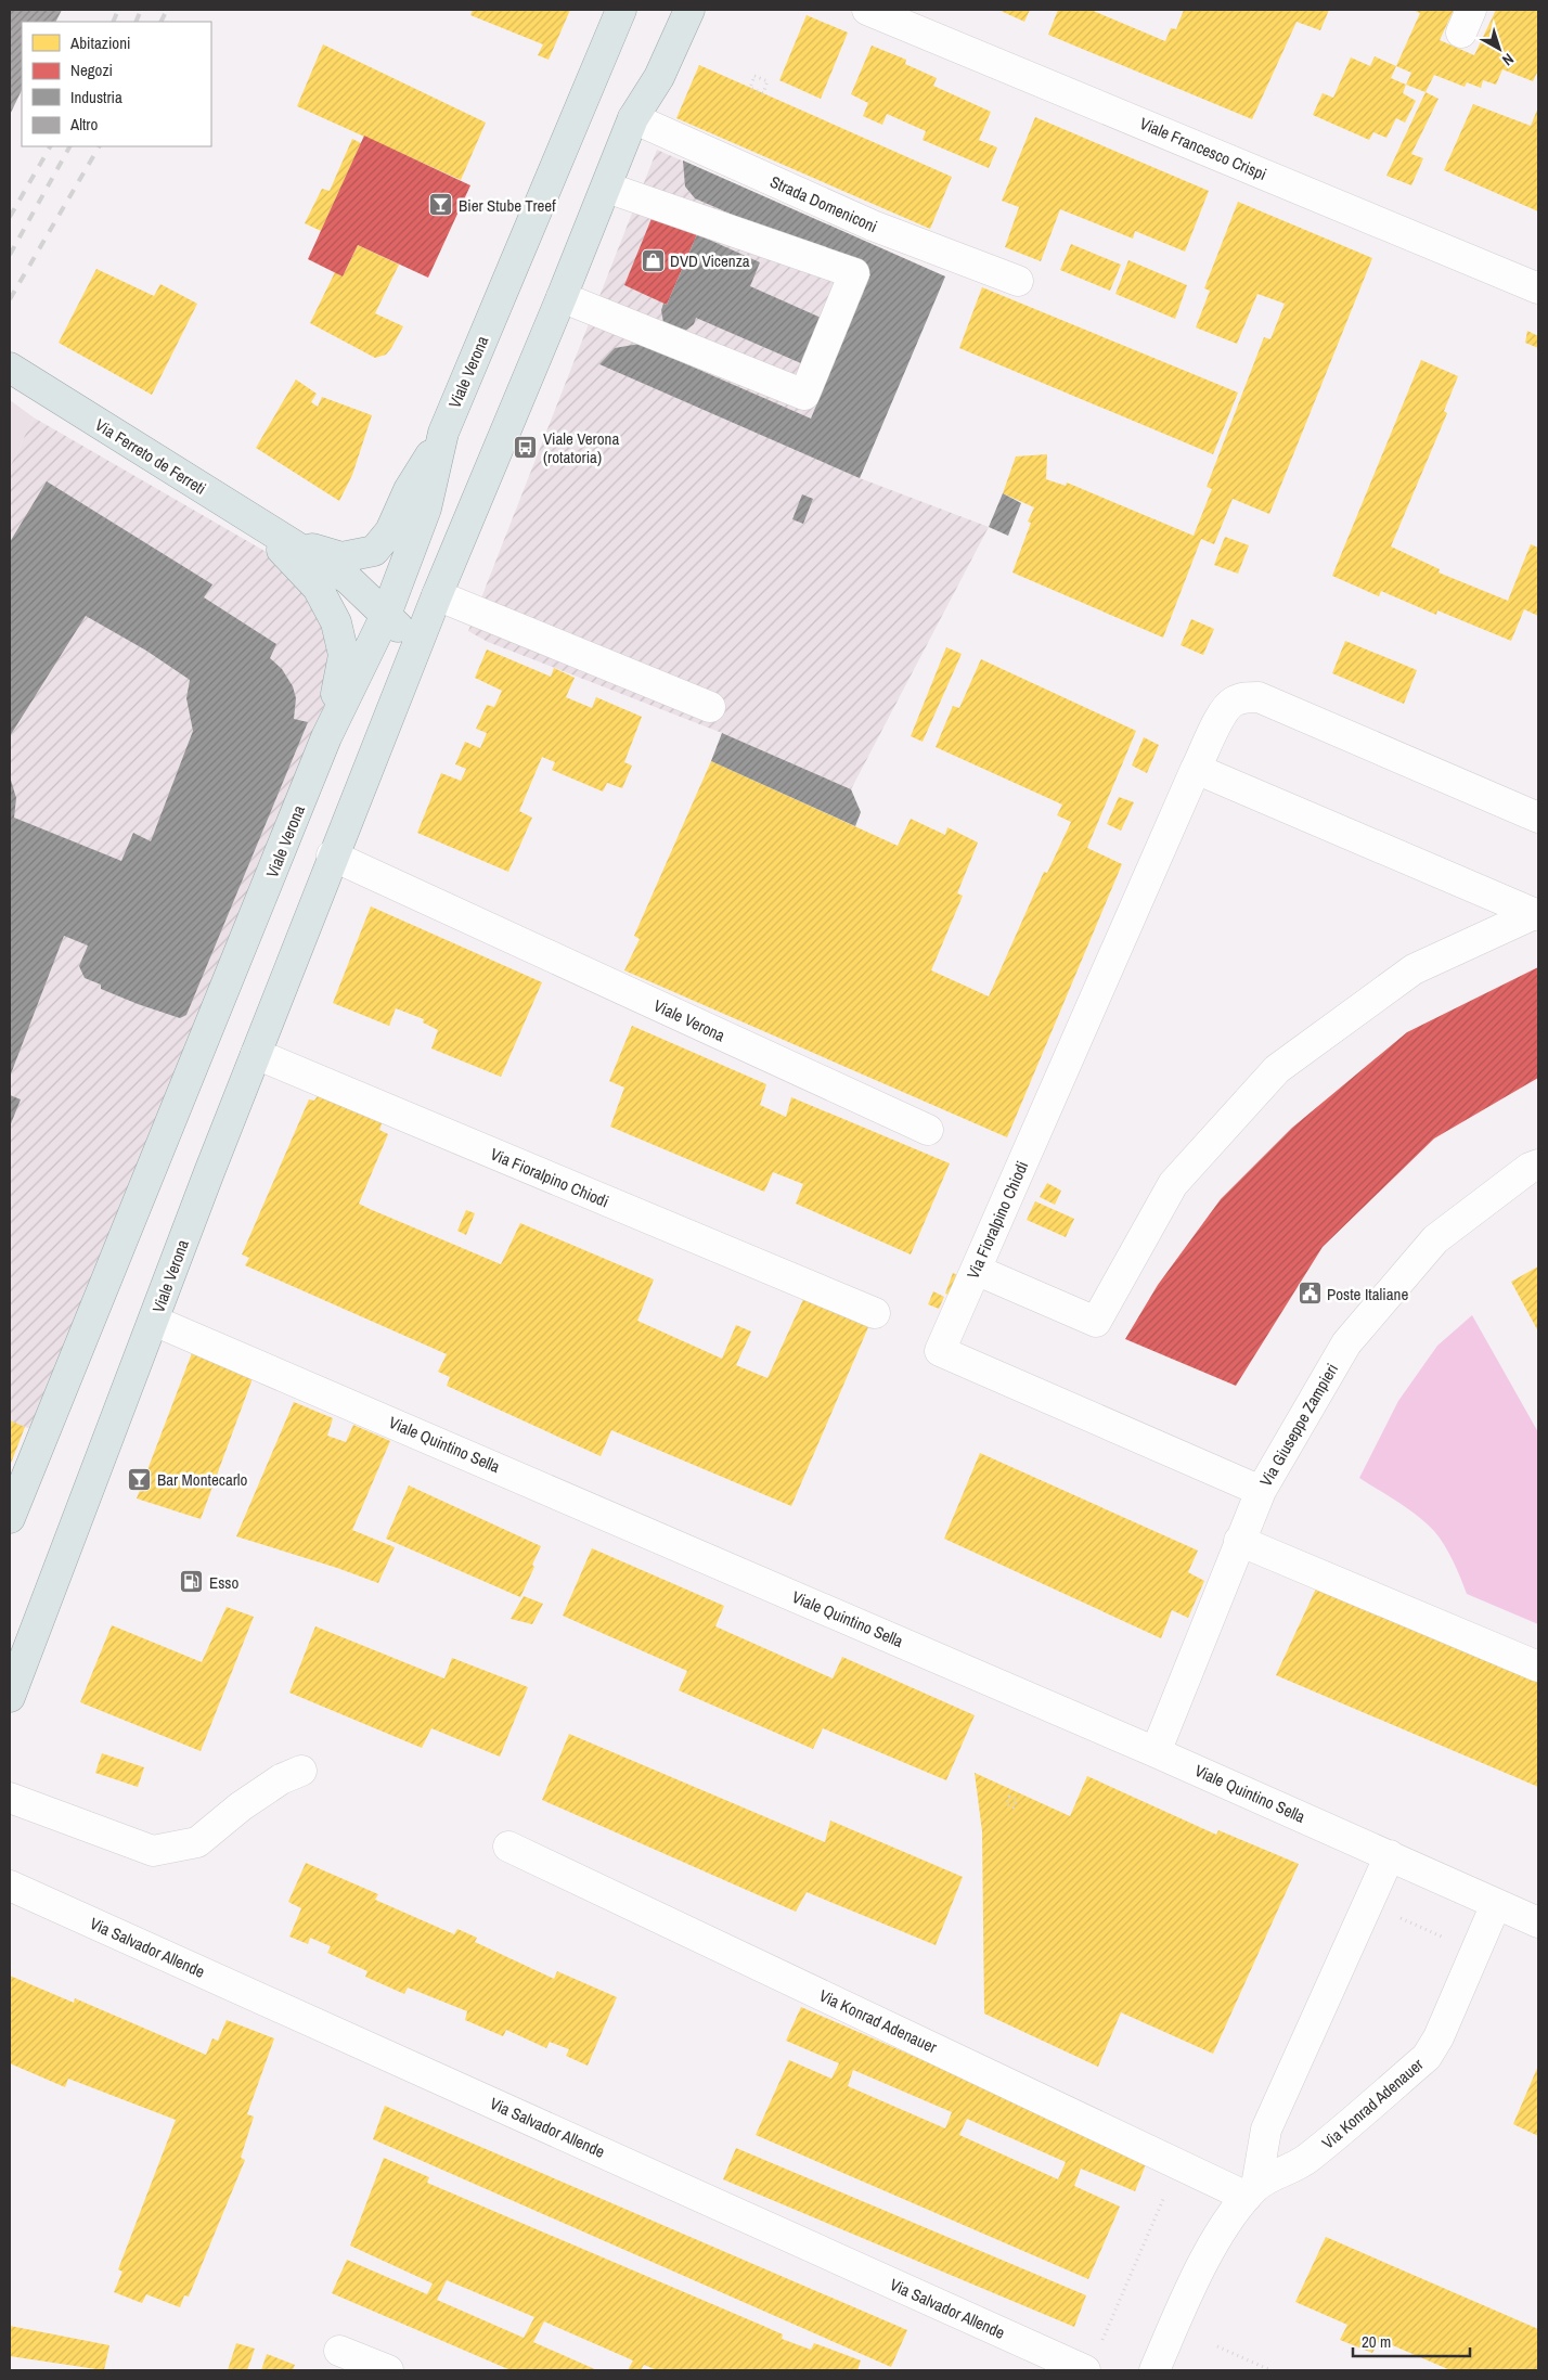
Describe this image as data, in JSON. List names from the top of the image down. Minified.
{"streets":{"main road":["Viale Verona","Via Ferreto de Ferreti"],"street":["Viale Francesco Crispi","Strada Domeniconi","Via Fioralpino Chiodi","Via Giuseppe Zampieri","Viale Quintino Sella","Via Salvador Allende","Via Konrad Adenauer"]},"crossings":[["Strada Domeniconi","Viale Verona"],["Viale Verona","Via Ferreto de Ferreti"],["Viale Verona","Via Fioralpino Chiodi"],["Viale Verona","Viale Quintino Sella"],["Via Fioralpino Chiodi","Via Giuseppe Zampieri"],["Via Giuseppe Zampieri","Viale Quintino Sella"],["Viale Quintino Sella","Via Konrad Adenauer"]],"places":{"bar":["Bier Stube Treef","Bar Montecarlo"],"shop":["DVD Vicenza"],"bus stop":["Viale Verona (rotatoria)"],"public building":["Poste Italiane"],"fuel station":["Esso"]},"legend":["Abitazioni","Negozi","Industria","Altro"],"scale_bar":"20 m","north":"bottom right"}
